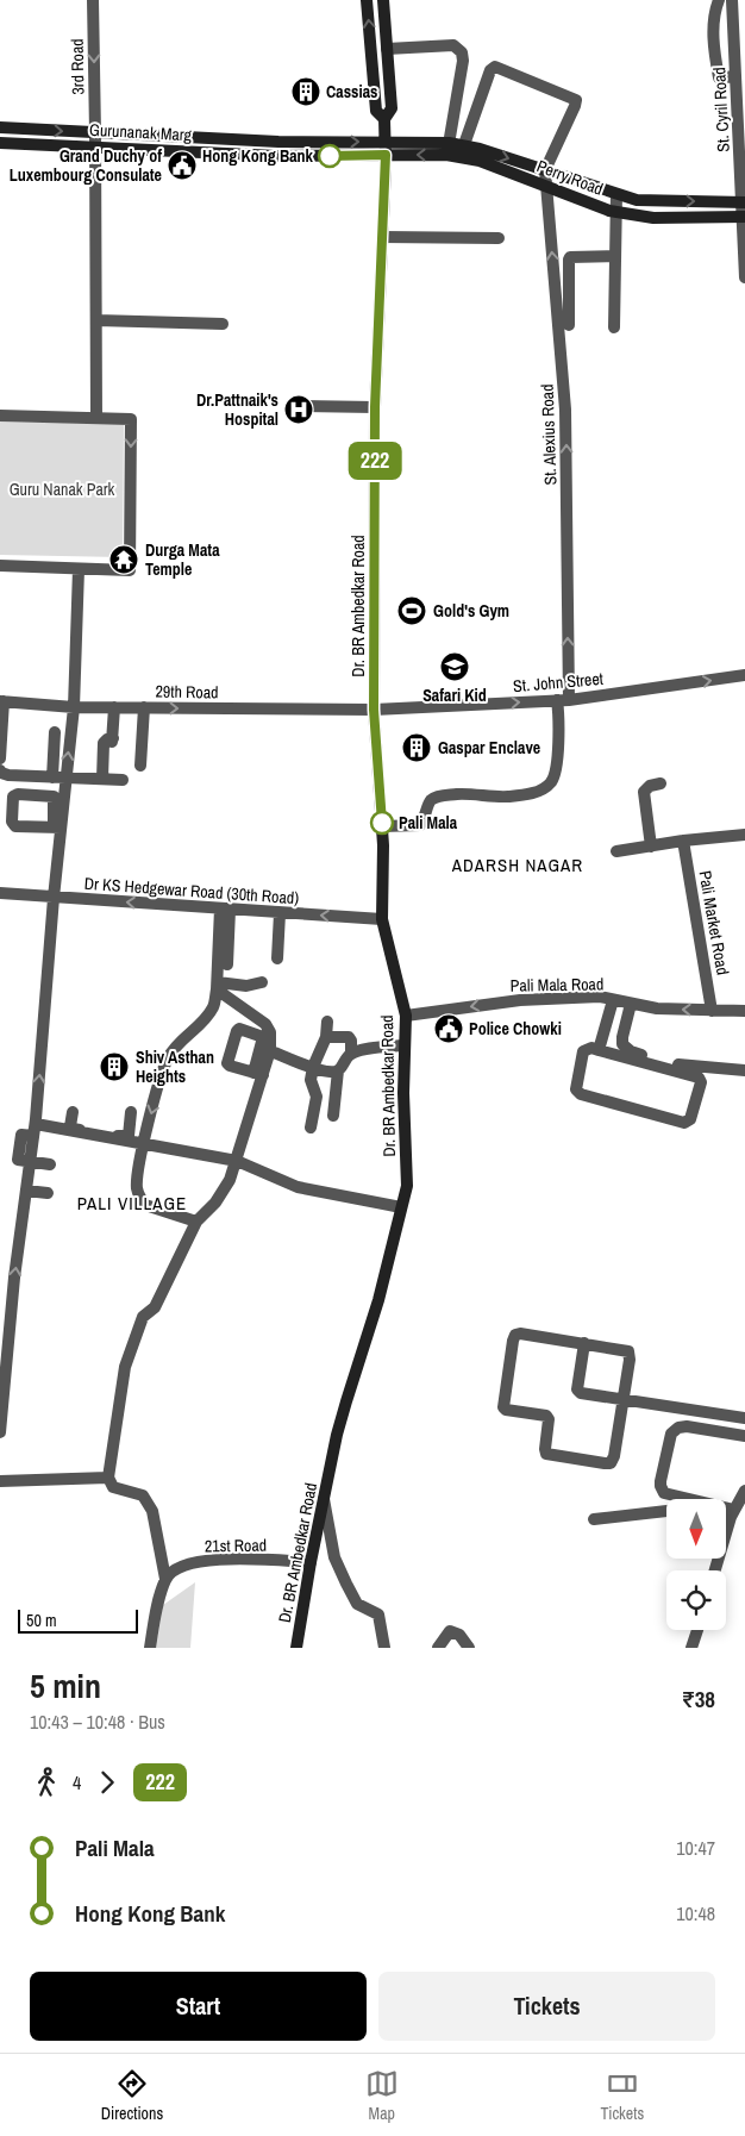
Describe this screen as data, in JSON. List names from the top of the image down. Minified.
{"streets":{"main road":["Gurunanak Marg","Perry Road","Dr. BR Ambedkar Road"],"street":["3rd Road","St. Cyril Road","St. Alexius Road","St. John Street","29th Road","Dr KS Hedgewar Road (30th Road)","Pali Market Road","Pali Mala Road","21st Road"]},"crossings":[["3rd Road","Gurunanak Marg"],["St. Cyril Road","Perry Road"],["Gurunanak Marg","Perry Road"],["Gurunanak Marg","Dr. BR Ambedkar Road"],["Perry Road","St. Alexius Road"],["Perry Road","Dr. BR Ambedkar Road"],["St. Alexius Road","Dr. BR Ambedkar Road"],["St. Alexius Road","St. John Street"],["Dr. BR Ambedkar Road","St. John Street"],["Dr. BR Ambedkar Road","29th Road"],["Dr. BR Ambedkar Road","Dr KS Hedgewar Road (30th Road)"],["Dr. BR Ambedkar Road","Pali Mala Road"],["Dr. BR Ambedkar Road","21st Road"],["St. John Street","29th Road"],["Pali Market Road","Pali Mala Road"]],"one_way":["St. Alexius Road","St. John Street","29th Road","Dr KS Hedgewar Road (30th Road)","Pali Mala Road"],"districts":["ADARSH NAGAR","PALI VILLAGE"],"parks":["Guru Nanak Park"],"places":{"building":["Cassias","Gaspar Enclave","Shiv Asthan Heights"],"other":["Hong Kong Bank","Pali Mala"],"public building":["Grand Duchy of Luxembourg Consulate","Police Chowki"],"hospital":["Dr.Pattnaik's Hospital"],"temple":["Durga Mata Temple"],"sports":["Gold's Gym"],"school or university":["Safari Kid"]},"lines":["bus line 222"],"scale_bar":"50 m","north":"bottom","page":{"on_map":"222","scale":"50 m","heading":["5 min","10:43 – 10:48 · Bus","₹38"],"legs":["4","222"],"list":[{"name":"Pali Mala","value":"10:47"},{"name":"Hong Kong Bank","value":"10:48"}],"buttons":["Start","Tickets"],"tabs":["Directions","Map","Tickets"]}}
